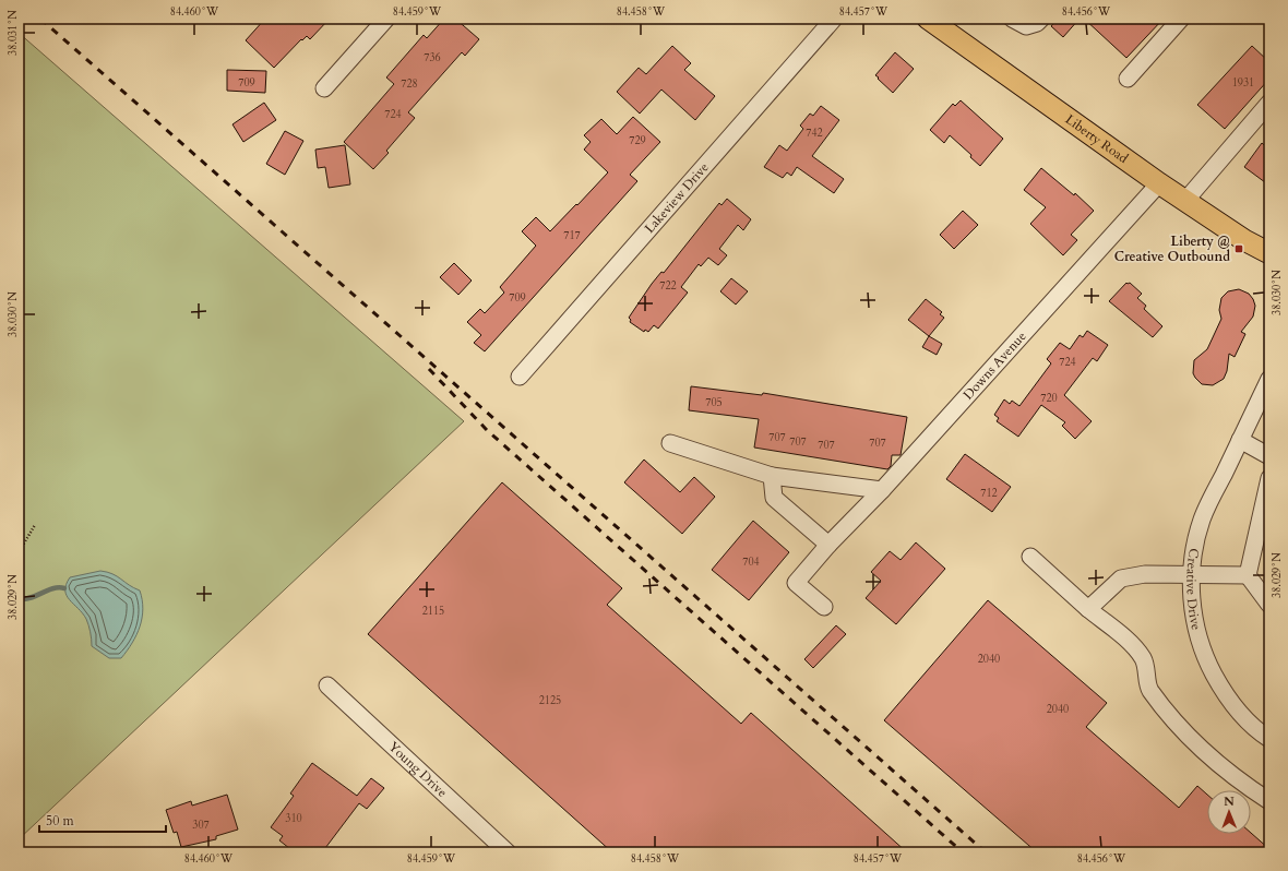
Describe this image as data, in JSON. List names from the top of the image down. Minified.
{"streets":{"main road":["Liberty Road"],"street":["Lakeview Drive","Downs Avenue","Creative Drive","Young Drive"]},"crossings":[["Liberty Road","Downs Avenue"]],"places":{"transit":["Liberty @ Creative Outbound"]},"house_numbers":["736","709","1931","728","724","742","729","717","722","709","724","720","705","707","707","707","707","712","704","2115","2040","2125","2040","310","307"],"scale_bar":"50 m","north":"top","coordinates":["84.460°W","84.459°W","84.458°W","84.457°W","84.456°W","38.031°N","38.030°N","38.029°N"]}
